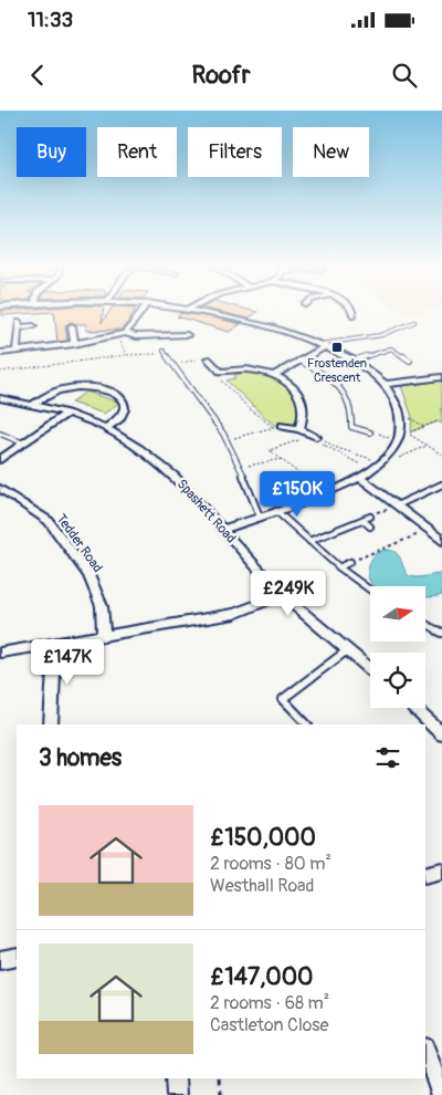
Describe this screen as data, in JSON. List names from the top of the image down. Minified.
{"streets":{"street":["Spashett Road","Tedder Road"]},"places":{"transit":["Frostenden Crescent"]},"north":"right","page":{"status":"11:33","header":"Roofr","chip":["Buy","Rent","Filters","New"],"price":["£150K","£249K","£147K"],"heading":"3 homes","list":[{"name":"£150,000","note":"2 rooms · 80 m² · Westhall Road"},{"name":"£147,000","note":"2 rooms · 68 m² · Castleton Close"}]}}
